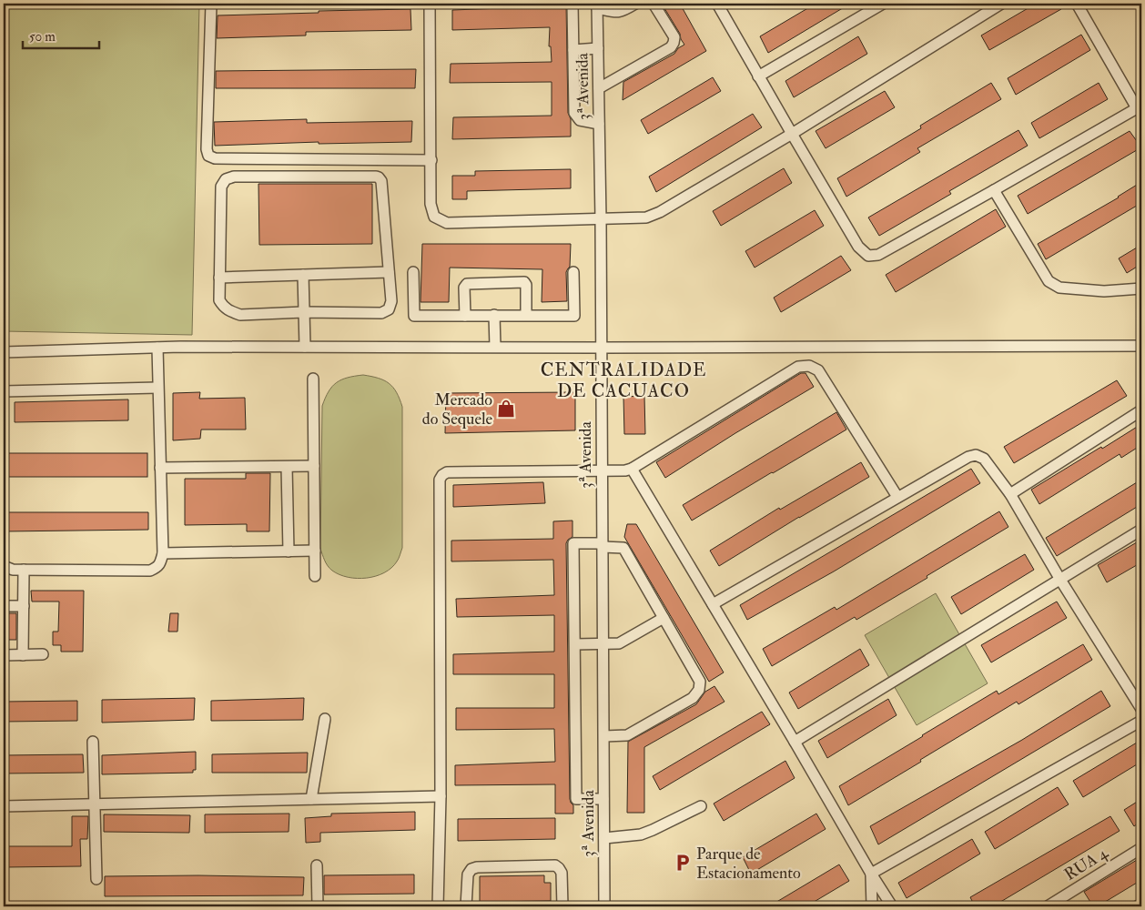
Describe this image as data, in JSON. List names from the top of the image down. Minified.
{"streets":{"street":["3ª Avenida","RUA 4"]},"districts":["CENTRALIDADE DE CACUACO"],"places":{"shop":["Mercado do Sequele"],"parking":["Parque de Estacionamento"]},"scale_bar":"50 m"}
